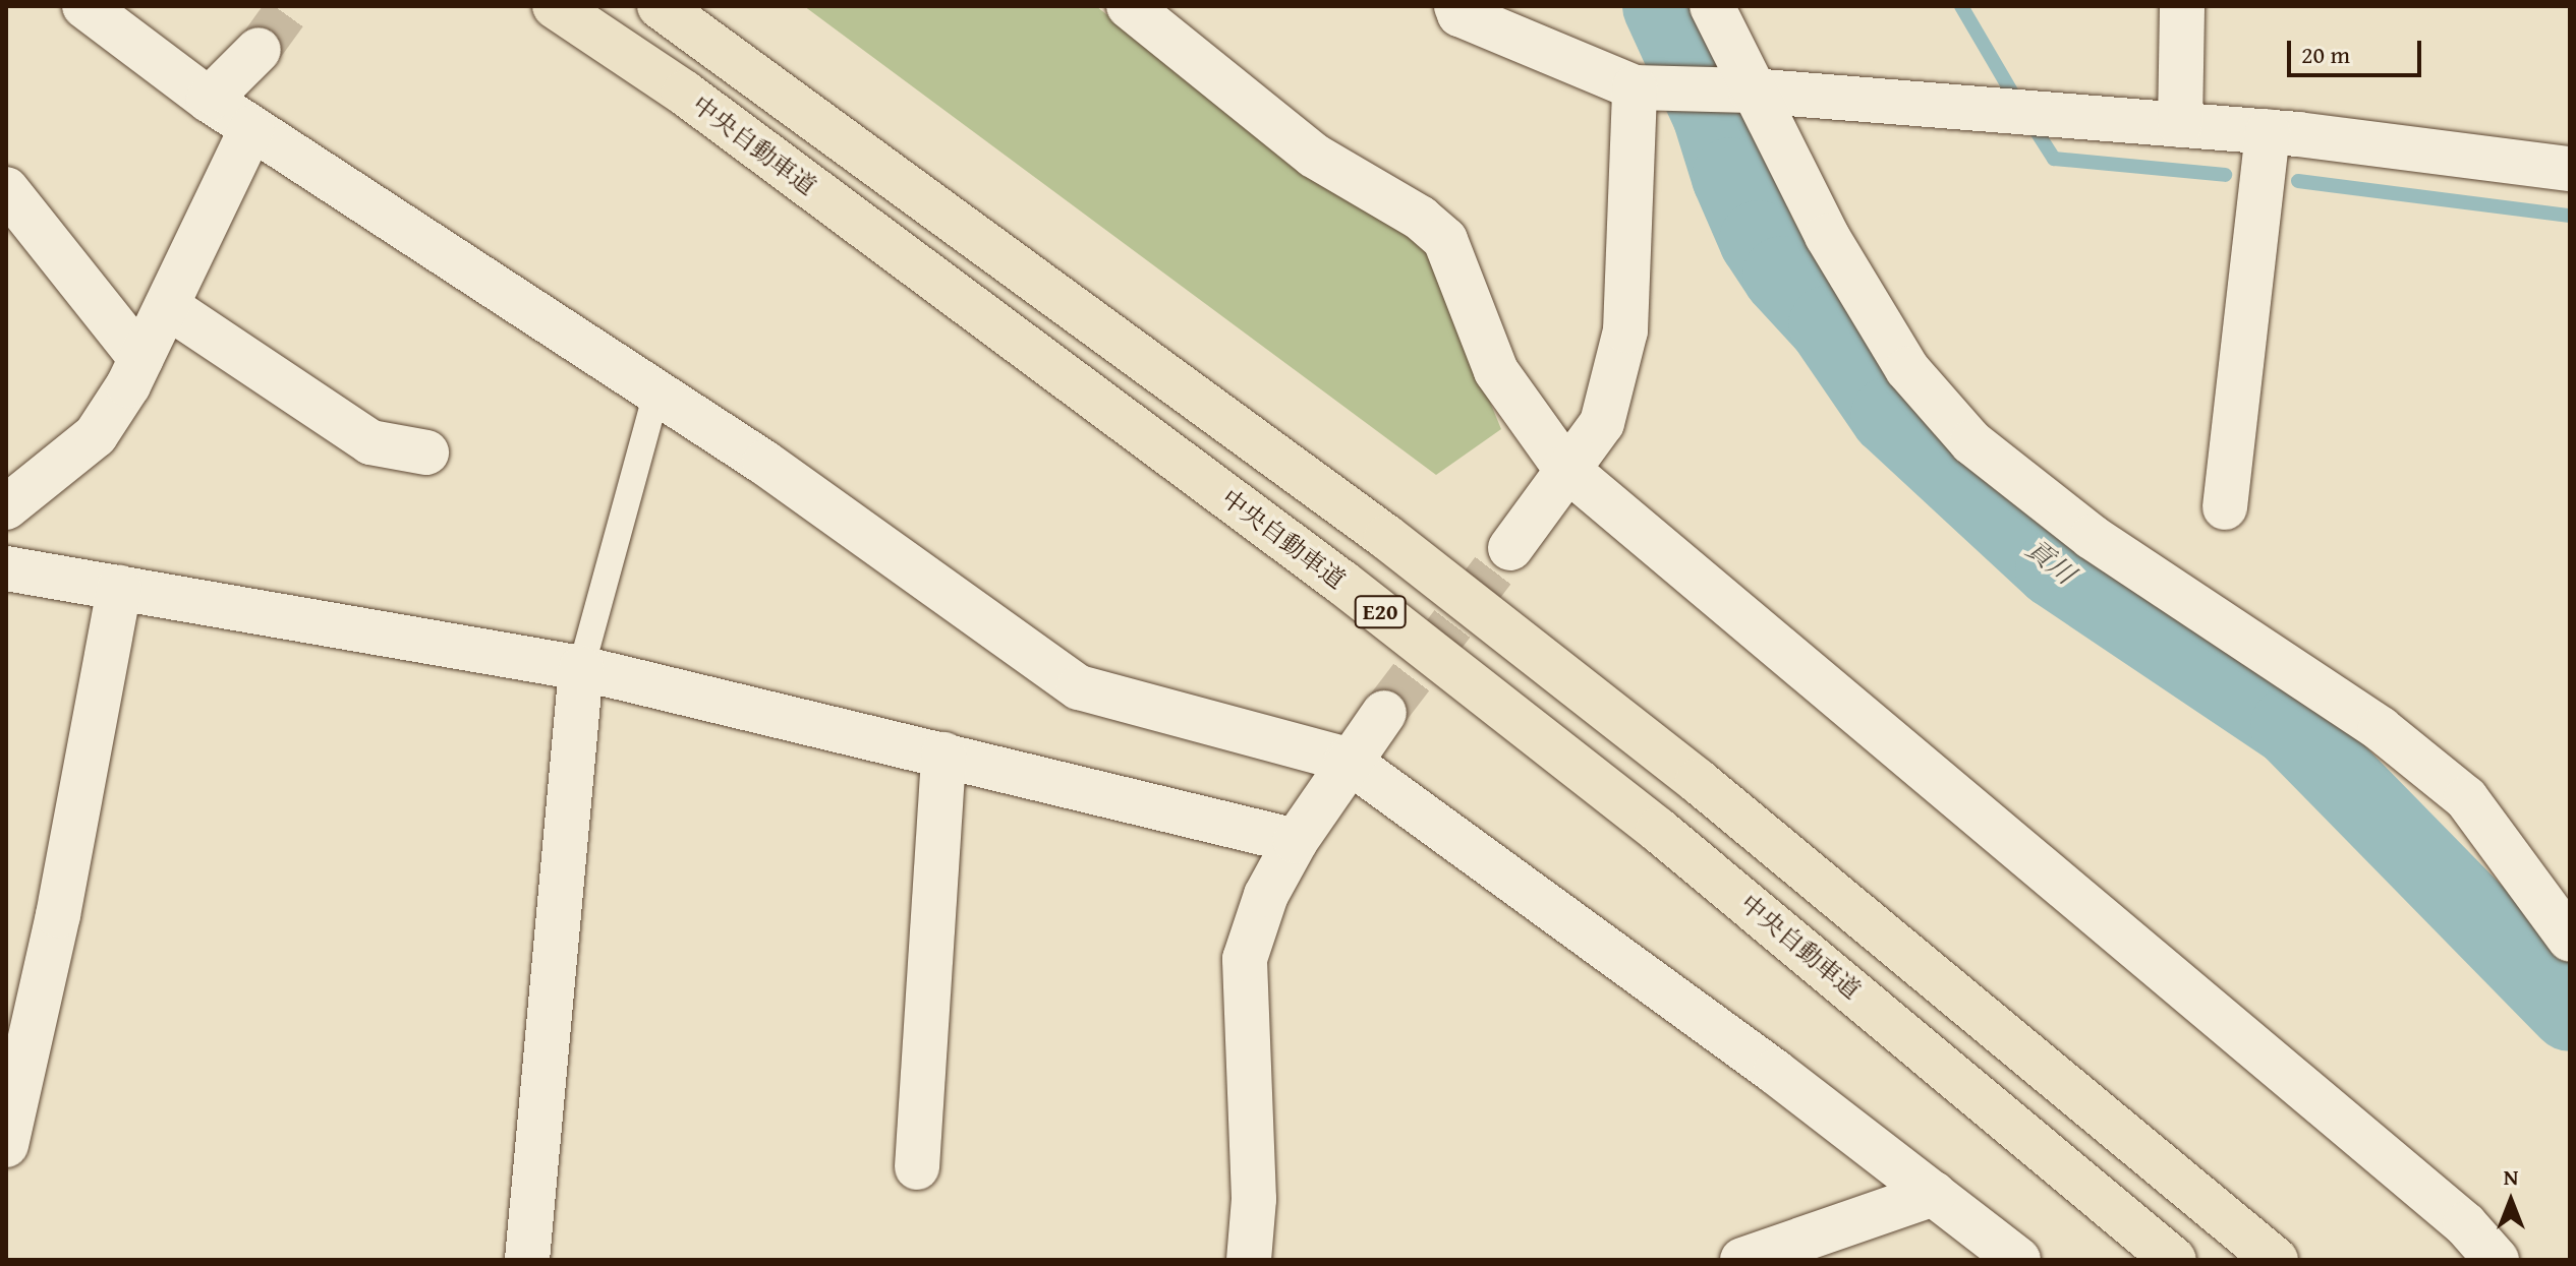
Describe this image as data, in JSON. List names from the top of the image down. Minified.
{"streets":{"highway":["中央自動車道","E20"]},"water":["貢川"],"scale_bar":"20 m","north":"top"}
